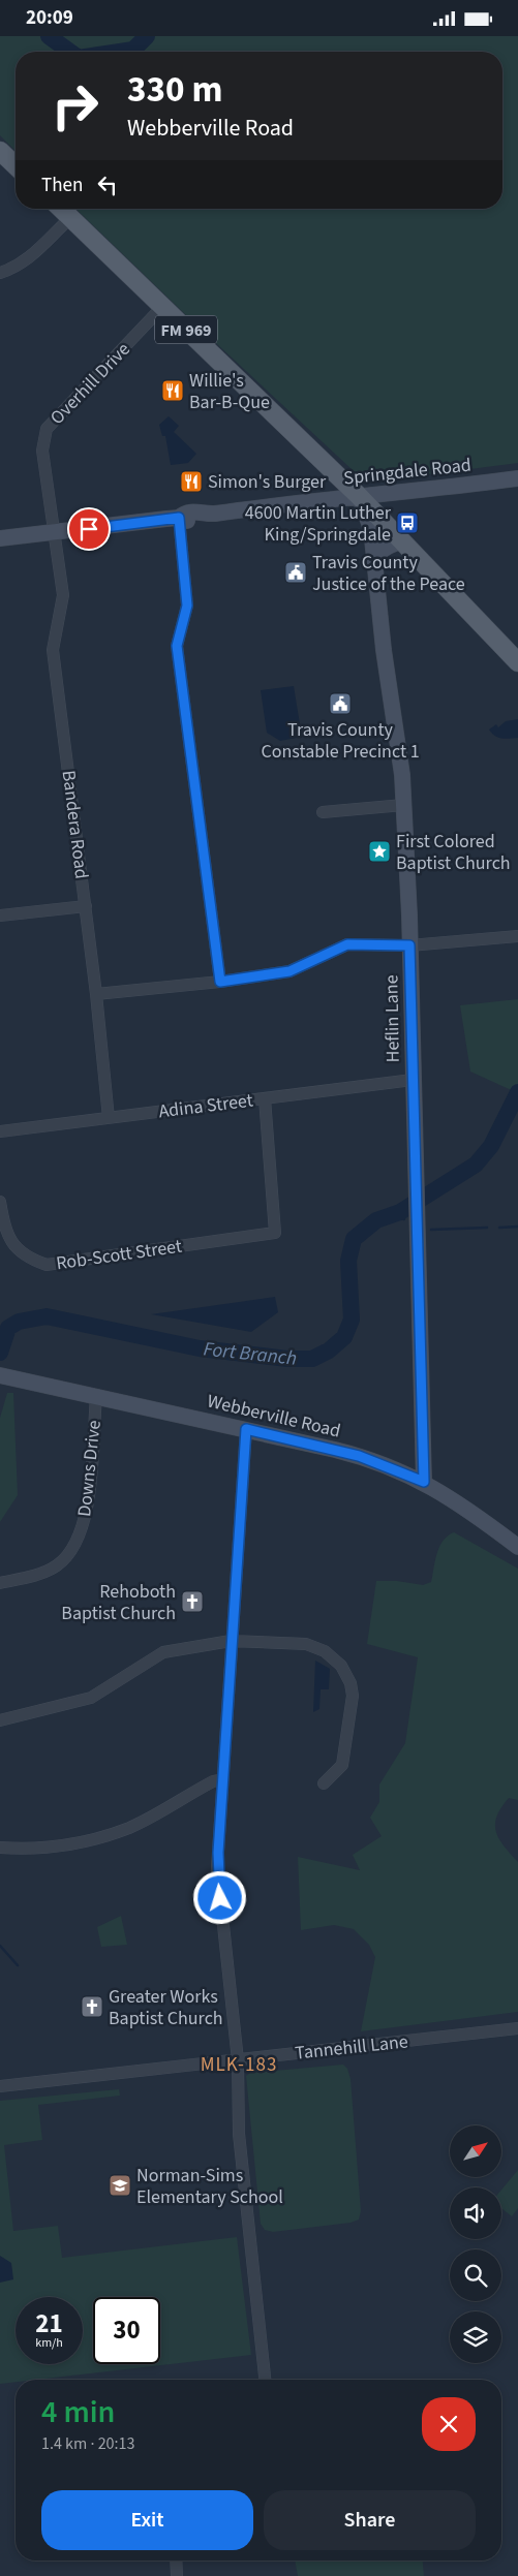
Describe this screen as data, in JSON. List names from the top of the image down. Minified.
{"streets":{"main road":["FM 969"],"street":["Overhill Drive","Springdale Road","Bandera Road","Heflin Lane","Adina Street","Rob-Scott Street","Webberville Road","Downs Drive","Tannehill Lane"]},"crossings":[["FM 969","Overhill Drive"],["FM 969","Springdale Road"],["FM 969","Heflin Lane"],["Overhill Drive","Springdale Road"],["Overhill Drive","Bandera Road"],["Springdale Road","Bandera Road"],["Springdale Road","Heflin Lane"],["Bandera Road","Adina Street"],["Heflin Lane","Adina Street"],["Heflin Lane","Webberville Road"],["Adina Street","Rob-Scott Street"],["Webberville Road","Downs Drive"]],"districts":["MLK-183"],"water":["Fort Branch"],"places":{"restaurant":["Willie's Bar-B-Que","Simon's Burger"],"bus stop":["4600 Martin Luther King/Springdale"],"public building":["Travis County Justice of the Peace","Travis County Constable Precinct 1"],"place":["First Colored Baptist Church"],"church":["Rehoboth Baptist Church","Greater Works Baptist Church"],"school or university":["Norman-Sims Elementary School"]},"north":"top right","page":{"status":"20:09","turn":["330 m","Webberville Road"],"then":"Then","speed":"21 km/h","limit":"30","heading":["4 min","1.4 km · 20:13"],"buttons":["Exit","Share"]}}
